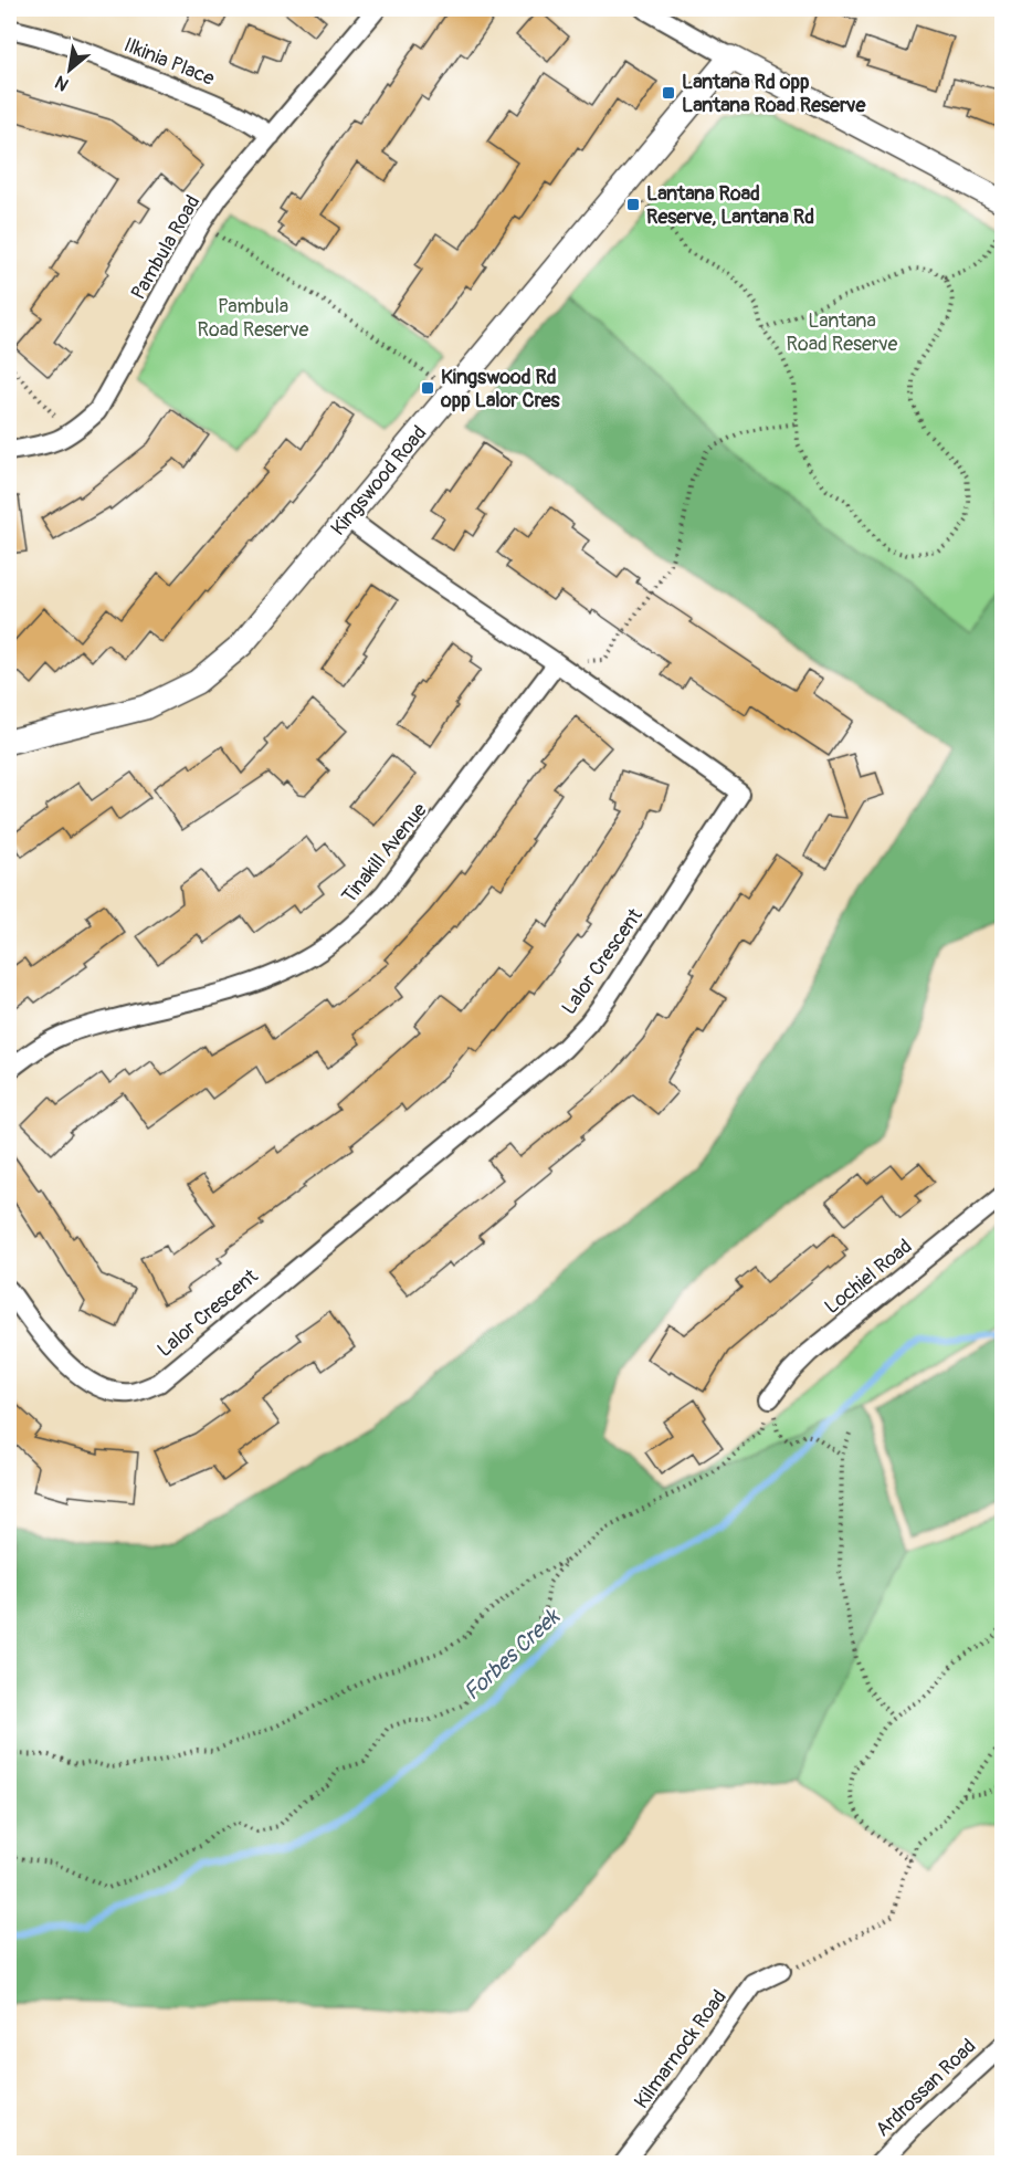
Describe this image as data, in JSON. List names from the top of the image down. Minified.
{"streets":{"street":["Ilkinia Place","Pambula Road","Kingswood Road","Tinakill Avenue","Lalor Crescent","Lochiel Road","Kilmarnock Road","Ardrossan Road"]},"crossings":[["Ilkinia Place","Pambula Road"],["Kingswood Road","Lalor Crescent"],["Tinakill Avenue","Lalor Crescent"]],"water":["Forbes Creek"],"parks":["Pambula Road Reserve","Lantana Road Reserve"],"places":{"transit":["Lantana Rd opp Lantana Road Reserve","Lantana Road Reserve, Lantana Rd","Kingswood Rd opp Lalor Cres"]},"north":"bottom left"}
